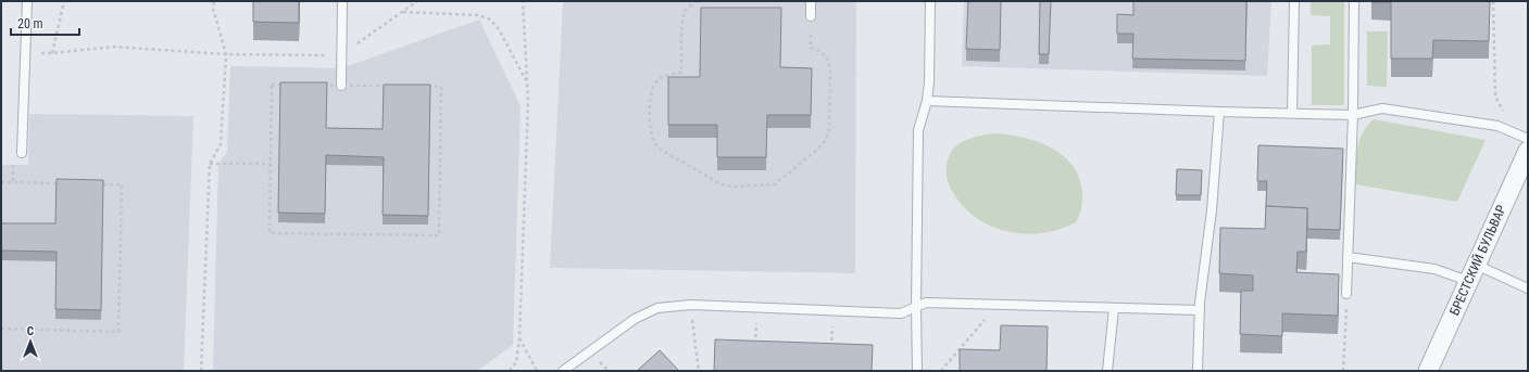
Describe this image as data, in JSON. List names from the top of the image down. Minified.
{"streets":{"street":["БРЕСТСКИЙ БУЛЬВАР"]},"scale_bar":"20 m","north":"top"}
